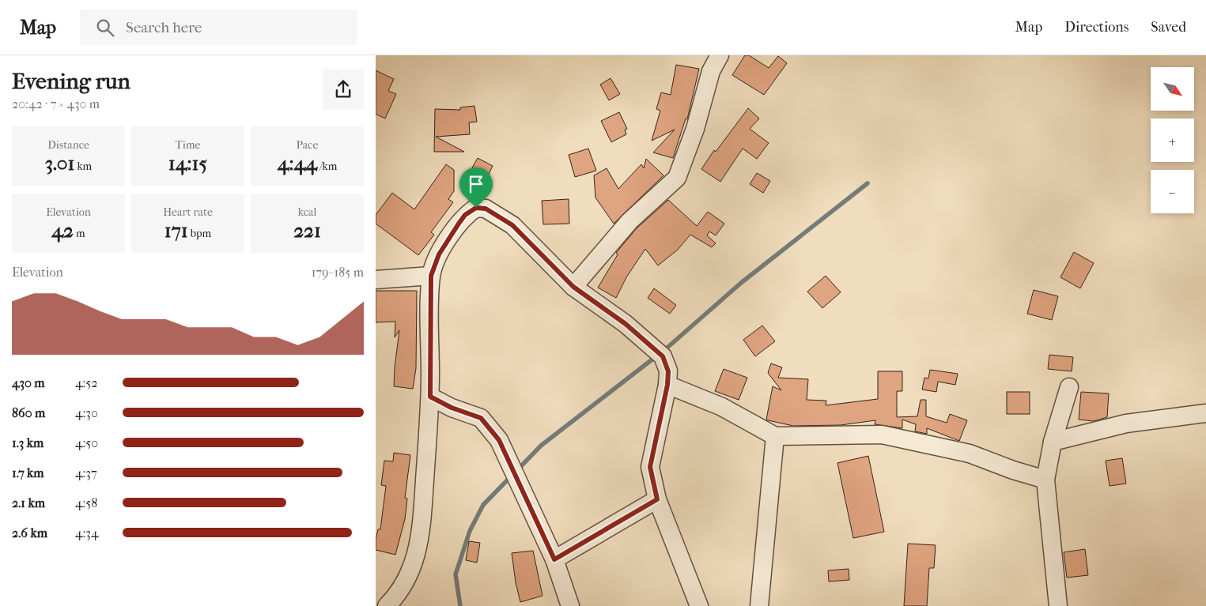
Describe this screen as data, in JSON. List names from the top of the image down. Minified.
{"north":"bottom right","page":{"header":"Map","search":"Search here","nav":["Map","Directions","Saved"],"heading":["Evening run","20:42 · 7 × 430 m"],"map_buttons":["+","−"],"stats":[["Distance","3.01 km"],["Time","14:15"],["Pace","4:44 /km"],["Elevation","42 m"],["Heart rate","171 bpm"],["kcal","221"]],"chart":["Elevation","179–185 m"],"list":[{"name":"430 m","note":"4:52"},{"name":"860 m","note":"4:30"},{"name":"1.3 km","note":"4:50"},{"name":"1.7 km","note":"4:37"},{"name":"2.1 km","note":"4:58"},{"name":"2.6 km","note":"4:34"}]}}
